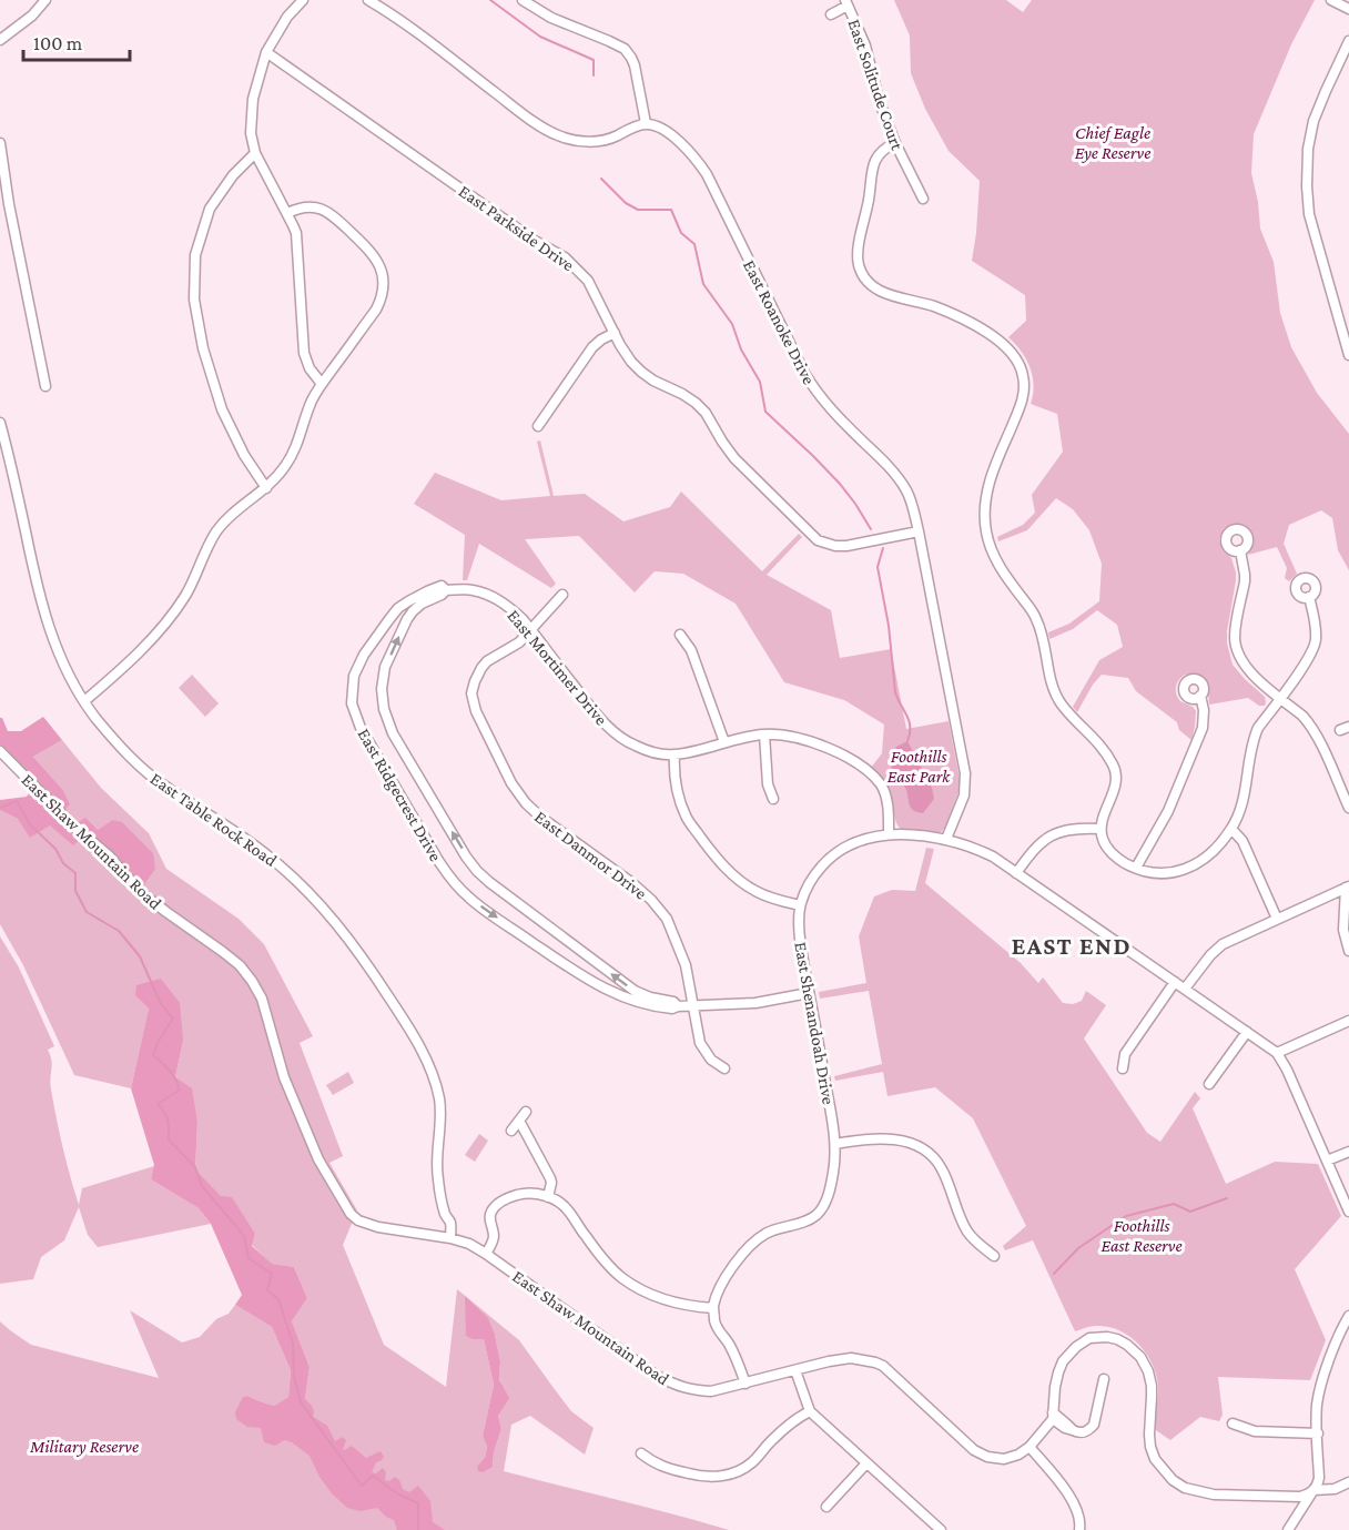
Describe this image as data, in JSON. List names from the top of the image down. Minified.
{"streets":{"street":["East Solitude Court","East Parkside Drive","East Roanoke Drive","East Mortimer Drive","East Ridgecrest Drive","East Table Rock Road","East Shaw Mountain Road","East Danmor Drive","East Shenandoah Drive"]},"crossings":[["East Parkside Drive","East Roanoke Drive"],["East Roanoke Drive","East Shenandoah Drive"],["East Mortimer Drive","East Ridgecrest Drive"],["East Mortimer Drive","East Danmor Drive"],["East Mortimer Drive","East Shenandoah Drive"],["East Ridgecrest Drive","East Danmor Drive"],["East Ridgecrest Drive","East Shenandoah Drive"],["East Table Rock Road","East Shaw Mountain Road"]],"districts":["EAST END"],"parks":["Chief Eagle Eye Reserve","Foothills East Park","Foothills East Reserve","Military Reserve"],"scale_bar":"100 m"}
